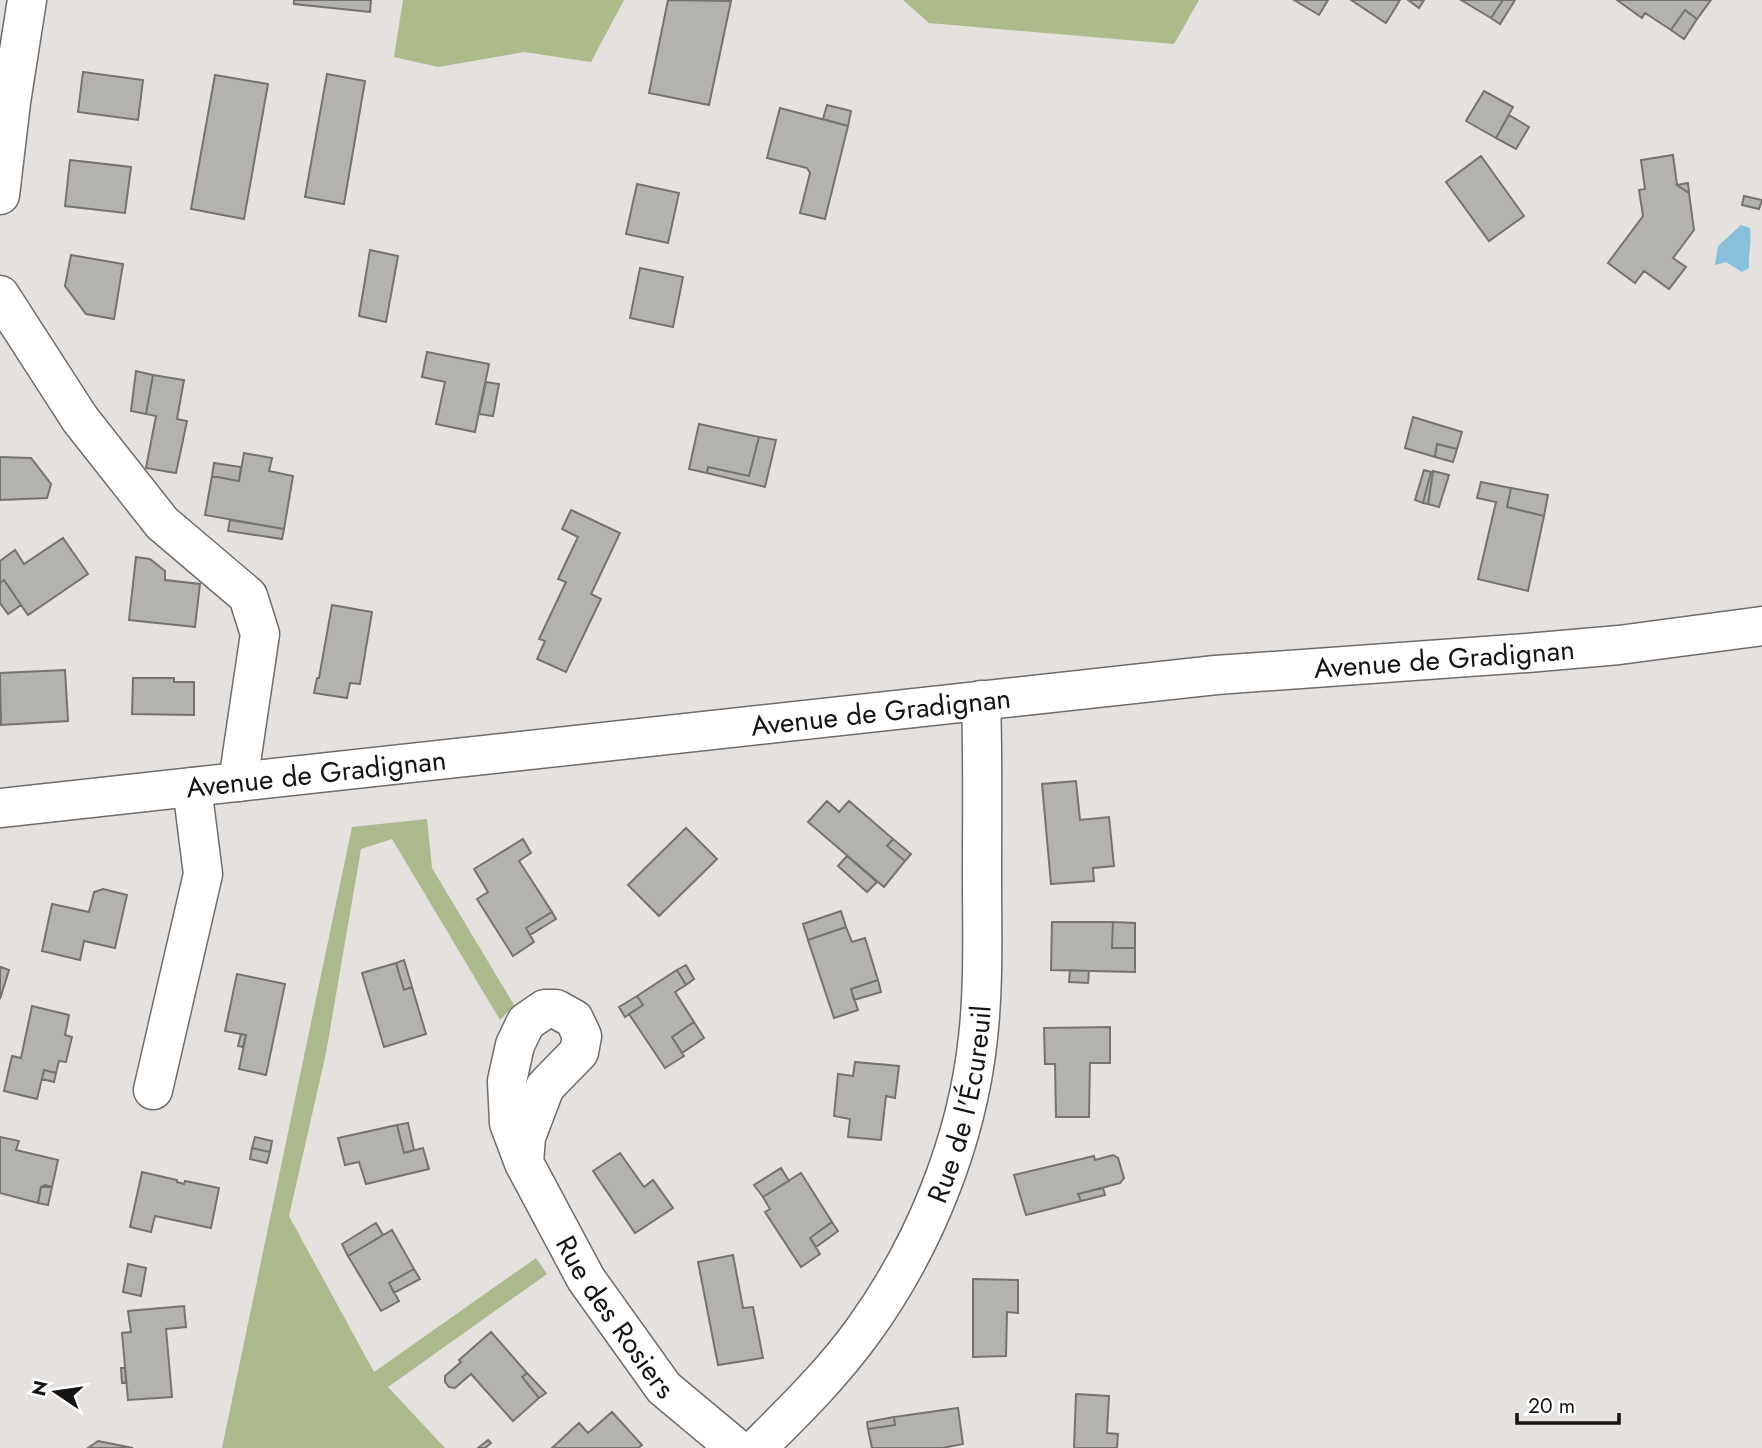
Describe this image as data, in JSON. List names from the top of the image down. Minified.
{"streets":{"street":["Avenue de Gradignan","Rue de l'Écureuil","Rue des Rosiers"]},"crossings":[["Avenue de Gradignan","Rue de l'Écureuil"]],"scale_bar":"20 m","north":"left"}
